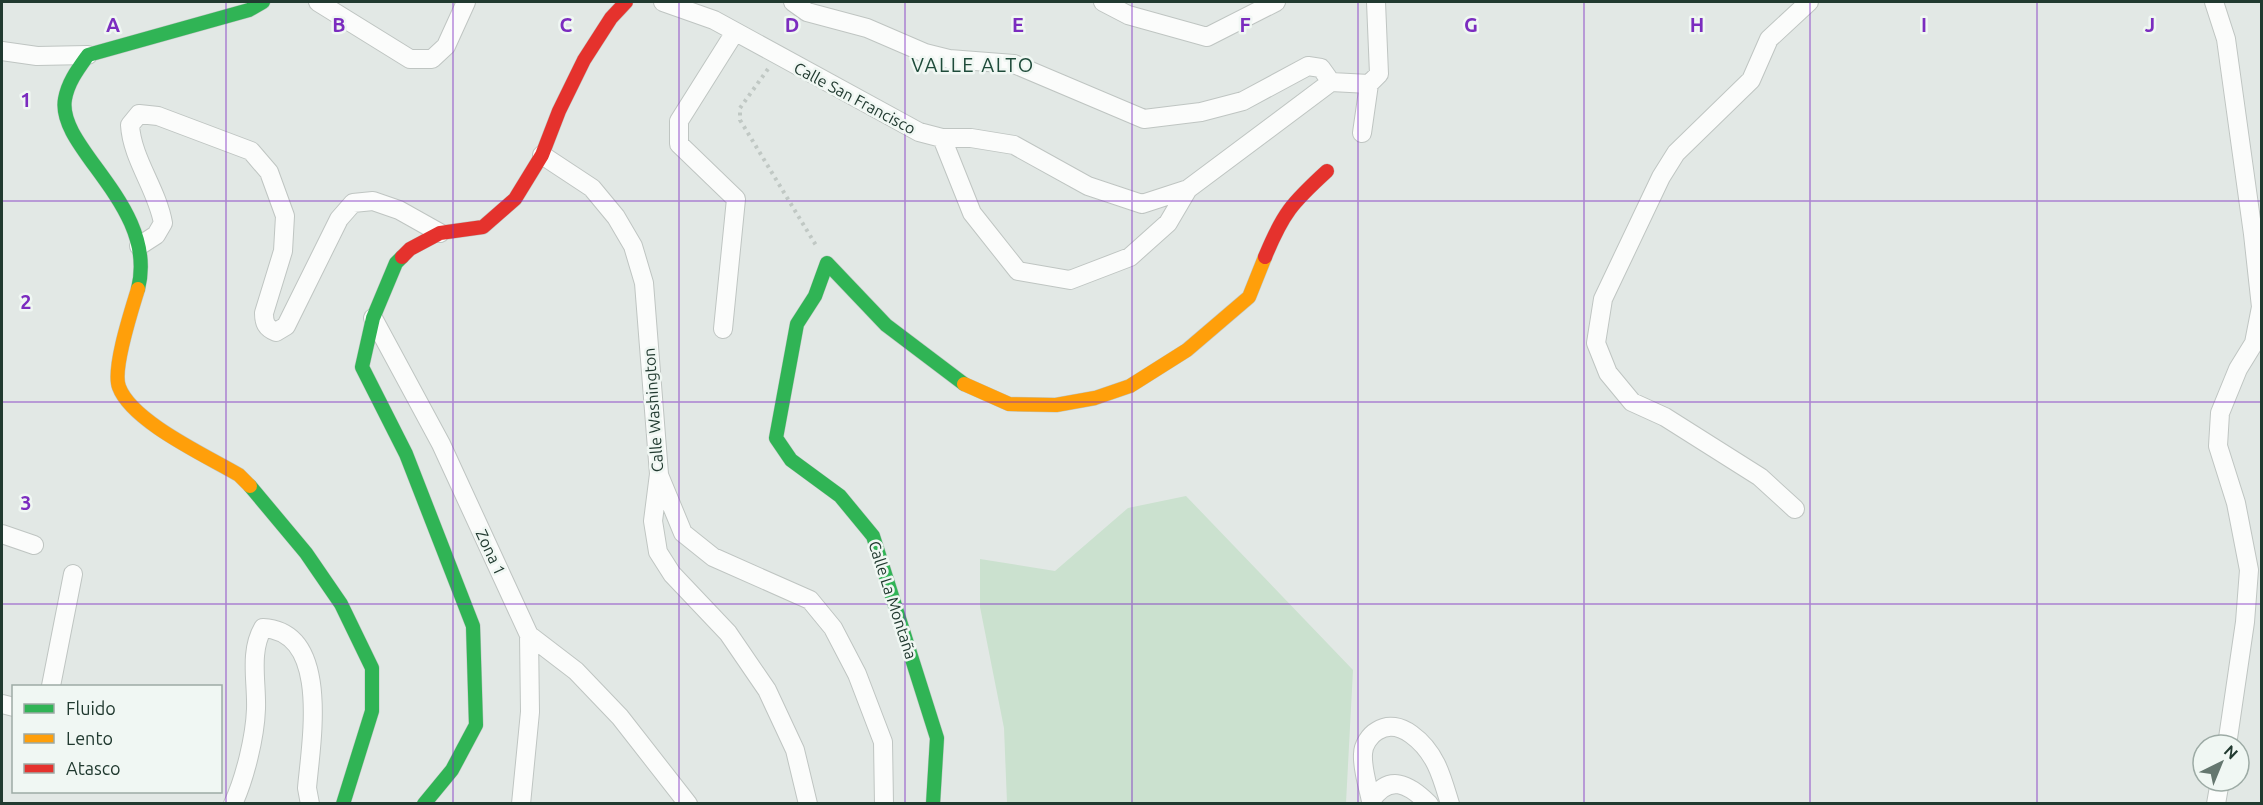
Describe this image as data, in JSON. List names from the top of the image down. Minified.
{"streets":{"street":["Calle San Francisco","Calle Washington","Zona 1","Calle La Montaña"]},"districts":["VALLE ALTO"],"legend":["Fluido","Lento","Atasco"],"north":"top right","grid":{"columns":["A","B","C","D","E","F","G","H","I","J"],"rows":["1","2","3"]}}
